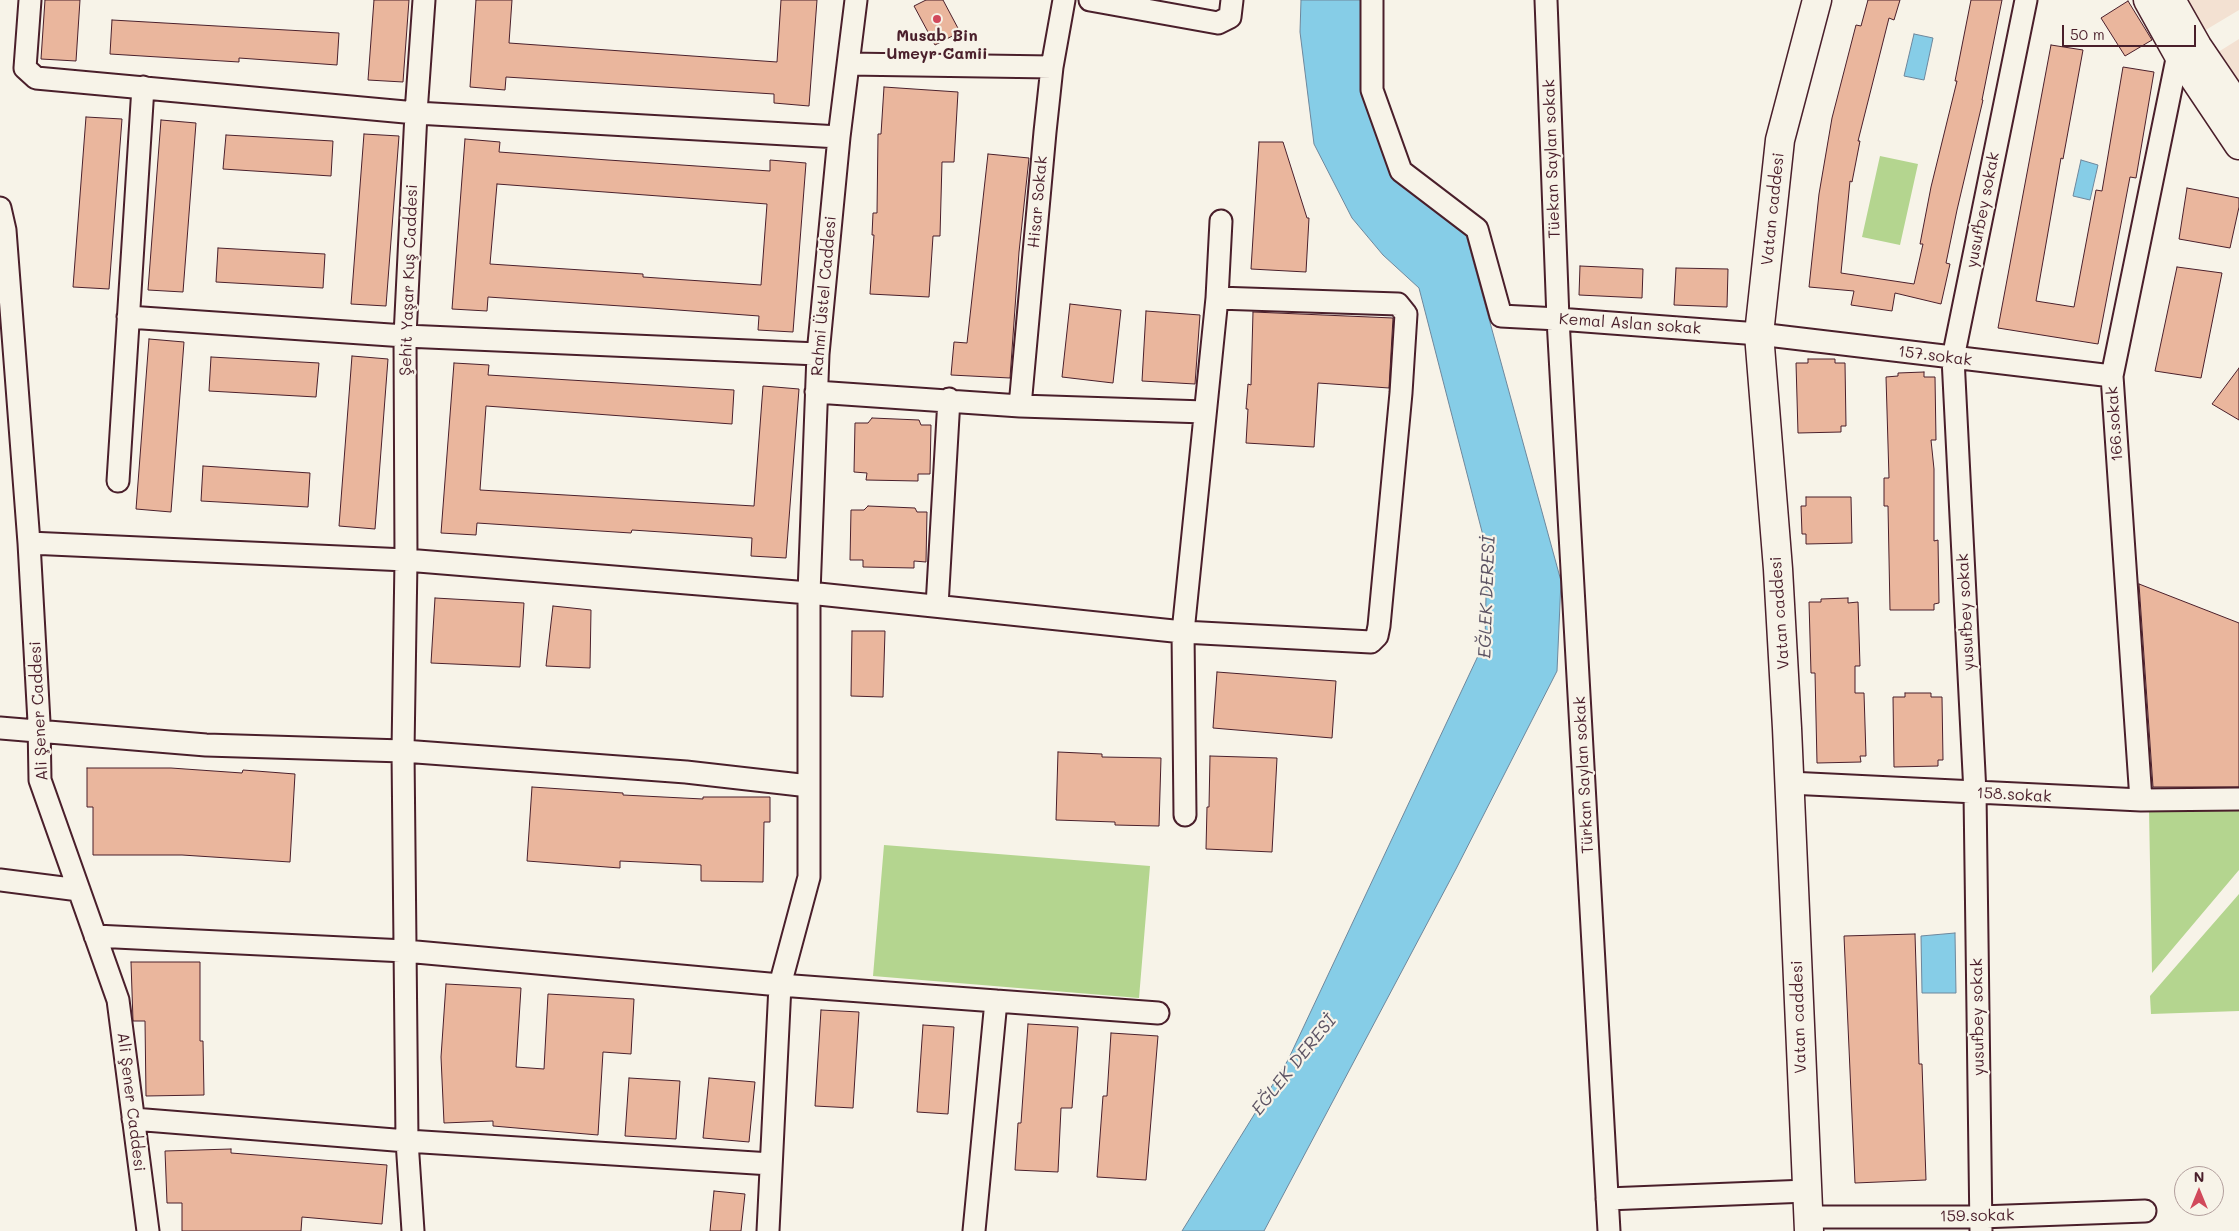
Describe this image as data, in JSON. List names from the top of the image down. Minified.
{"streets":{"street":["Tüekan Saylan sokak","Hisar Sokak","Vatan caddesi","yusufbey sokak","Şehit Yaşar Kuş Caddesi","Rahmi Üstel Caddesi","Kemal Aslan sokak","157.sokak","166.sokak","Ali Şener Caddesi","Türkan Saylan sokak","158.sokak","159.sokak"]},"crossings":[["Tüekan Saylan sokak","Kemal Aslan sokak"],["Tüekan Saylan sokak","Türkan Saylan sokak"],["Vatan caddesi","Kemal Aslan sokak"],["Vatan caddesi","157.sokak"],["Vatan caddesi","158.sokak"],["Vatan caddesi","159.sokak"],["yusufbey sokak","157.sokak"],["yusufbey sokak","158.sokak"],["yusufbey sokak","159.sokak"],["Kemal Aslan sokak","157.sokak"],["Kemal Aslan sokak","Türkan Saylan sokak"],["157.sokak","166.sokak"],["166.sokak","158.sokak"],["Türkan Saylan sokak","159.sokak"]],"water":["EĞLEK DERESİ"],"places":["Musab Bin Umeyr Camii"],"scale_bar":"50 m","north":"top"}
